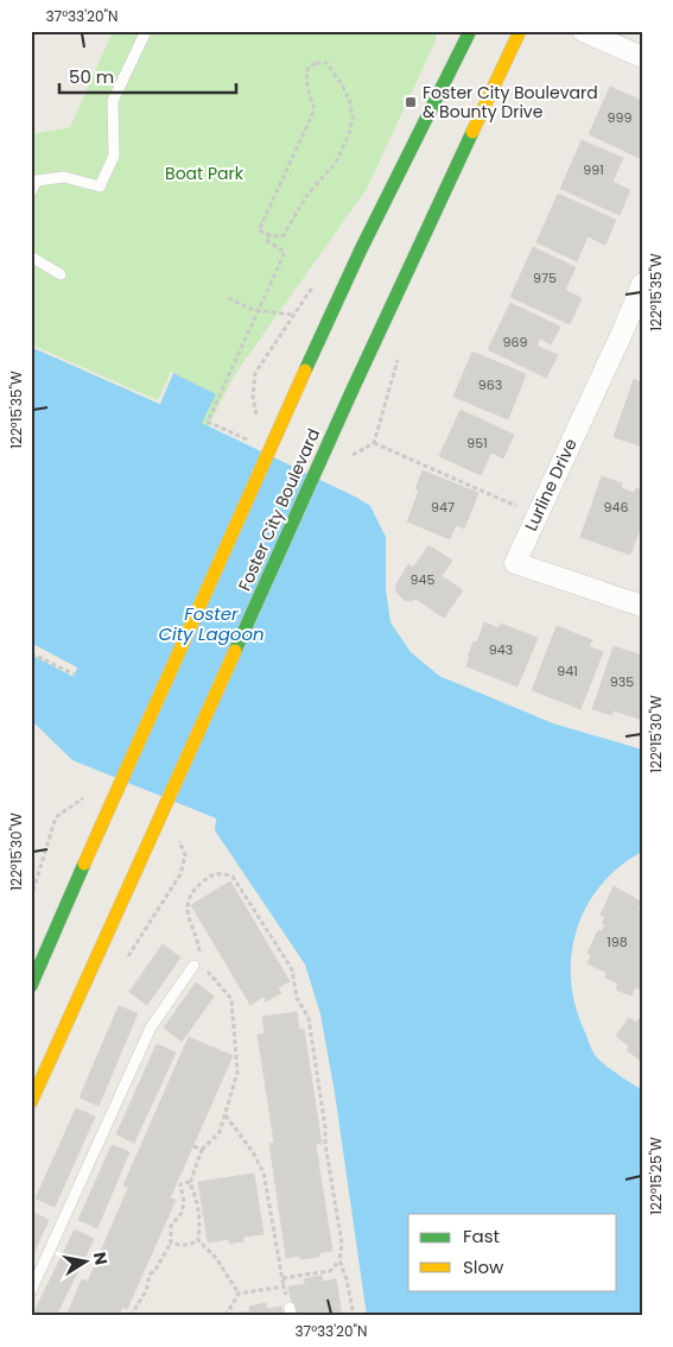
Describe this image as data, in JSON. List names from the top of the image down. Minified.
{"streets":{"main road":["Foster City Boulevard"],"street":["Lurline Drive"]},"water":["Foster City Lagoon"],"parks":["Boat Park"],"places":{"transit":["Foster City Boulevard & Bounty Drive"]},"house_numbers":["999","991","975","969","963","951","947","946","945","943","941","935","198"],"legend":["Fast","Slow"],"scale_bar":"50 m","north":"right","coordinates":["37°33'20\"N","122°15'35\"W","122°15'30\"W","122°15'25\"W"]}
